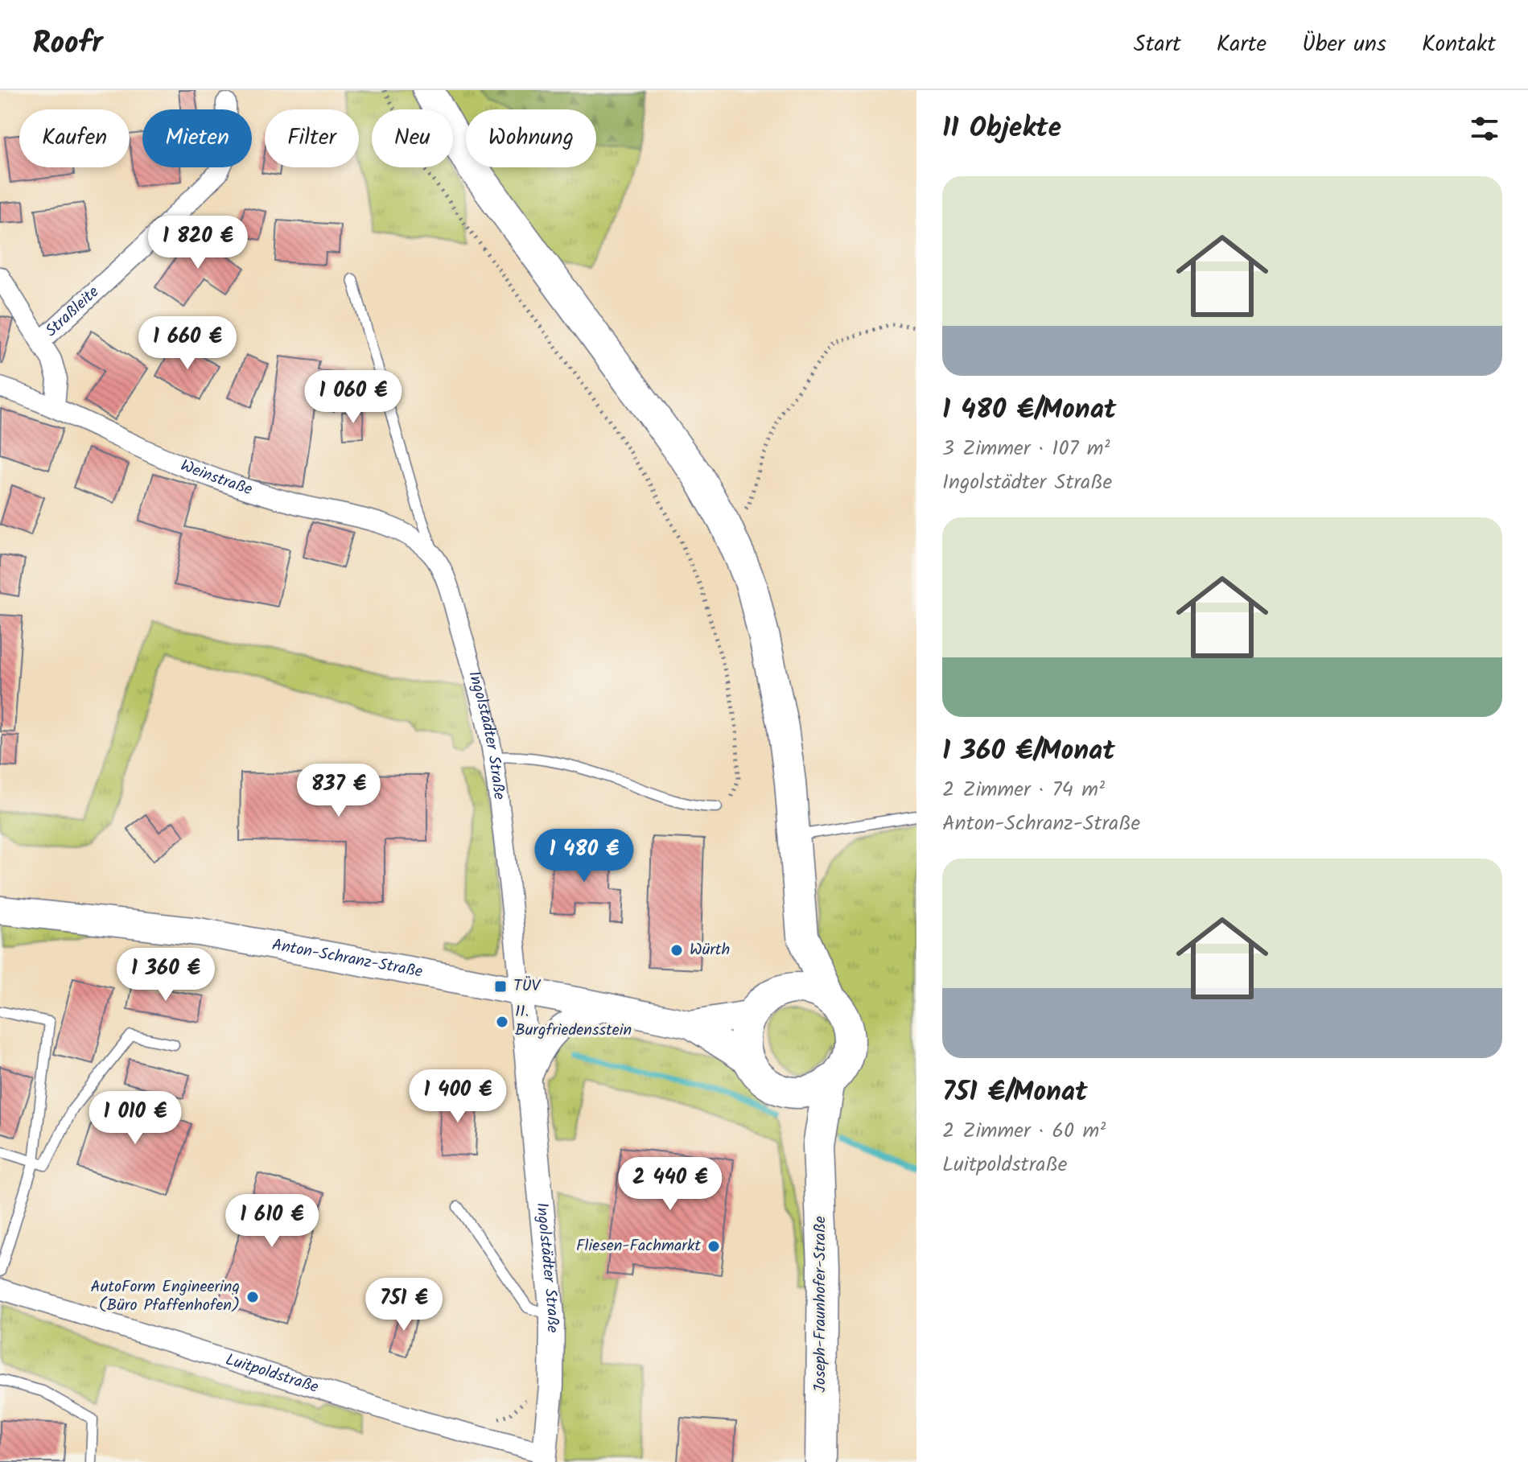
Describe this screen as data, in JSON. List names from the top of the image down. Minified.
{"streets":{"main road":["Anton-Schranz-Straße","Joseph-Fraunhofer-Straße"],"street":["Straßleite","Weinstraße","Ingolstädter Straße","Luitpoldstraße"]},"crossings":[["Straßleite","Weinstraße"],["Weinstraße","Ingolstädter Straße"],["Ingolstädter Straße","Anton-Schranz-Straße"],["Ingolstädter Straße","Luitpoldstraße"],["Anton-Schranz-Straße","Joseph-Fraunhofer-Straße"]],"places":{"other":["Würth","11. Burgfriedensstein","Fliesen-Fachmarkt","AutoForm Engineering (Büro Pfaffenhofen)"],"transit":["TÜV"]},"page":{"header":"Roofr","nav":["Start","Karte","Über uns","Kontakt"],"heading":"11 Objekte","chip":["Kaufen","Mieten","Filter","Neu","Wohnung"],"list":[{"name":"1 480 €/Monat","note":"3 Zimmer · 107 m² · Ingolstädter Straße"},{"name":"1 360 €/Monat","note":"2 Zimmer · 74 m² · Anton-Schranz-Straße"},{"name":"751 €/Monat","note":"2 Zimmer · 60 m² · Luitpoldstraße"}],"price":["1 820 €","1 660 €","1 060 €","837 €","1 480 €","1 360 €","1 400 €","1 010 €","2 440 €","1 610 €","751 €"]}}
